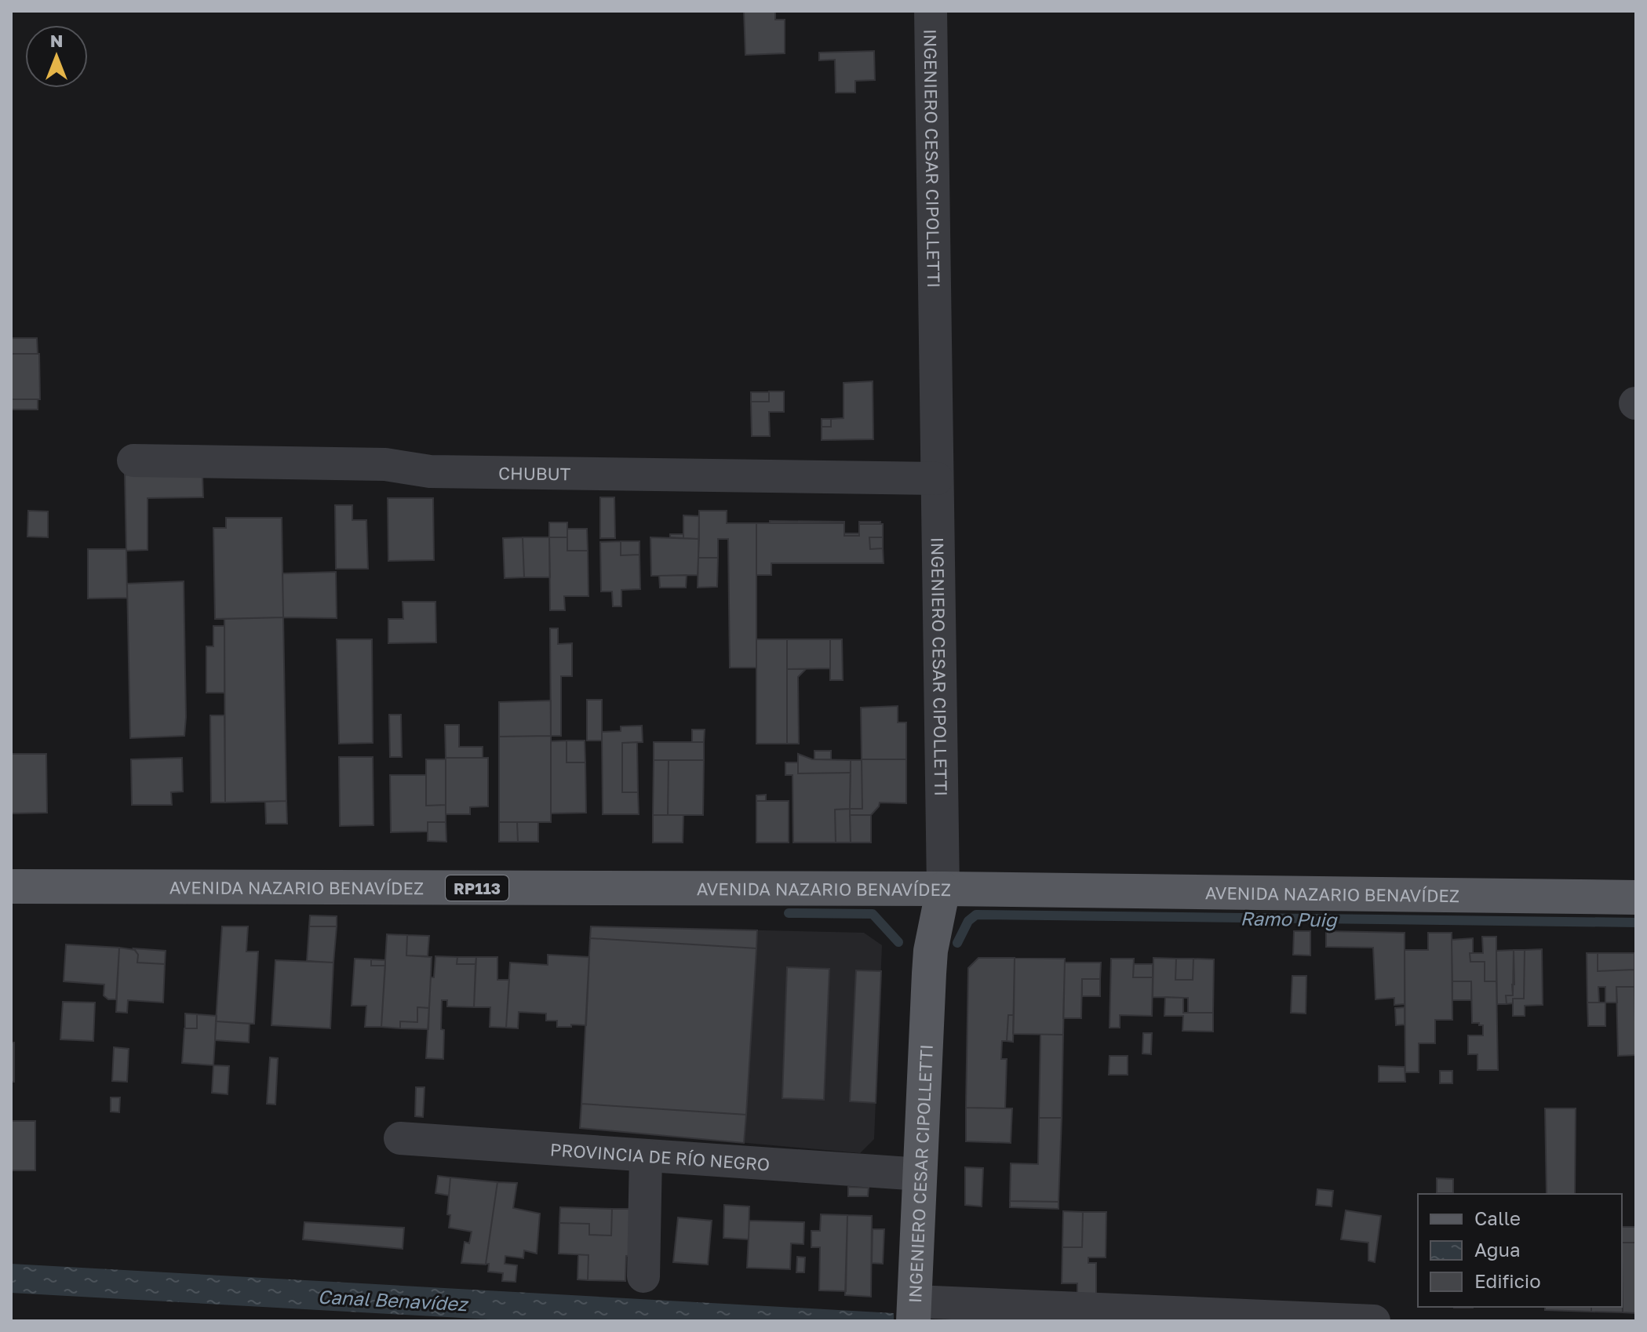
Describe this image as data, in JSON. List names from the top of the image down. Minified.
{"streets":{"main road":["INGENIERO CESAR CIPOLLETTI","AVENIDA NAZARIO BENAVÍDEZ","RP113"],"street":["CHUBUT","PROVINCIA DE RÍO NEGRO"]},"crossings":[["INGENIERO CESAR CIPOLLETTI","CHUBUT"],["INGENIERO CESAR CIPOLLETTI","AVENIDA NAZARIO BENAVÍDEZ"],["INGENIERO CESAR CIPOLLETTI","PROVINCIA DE RÍO NEGRO"]],"water":["Ramo Puig","Canal Benavídez"],"legend":["Calle","Agua","Edificio"],"north":"top"}
